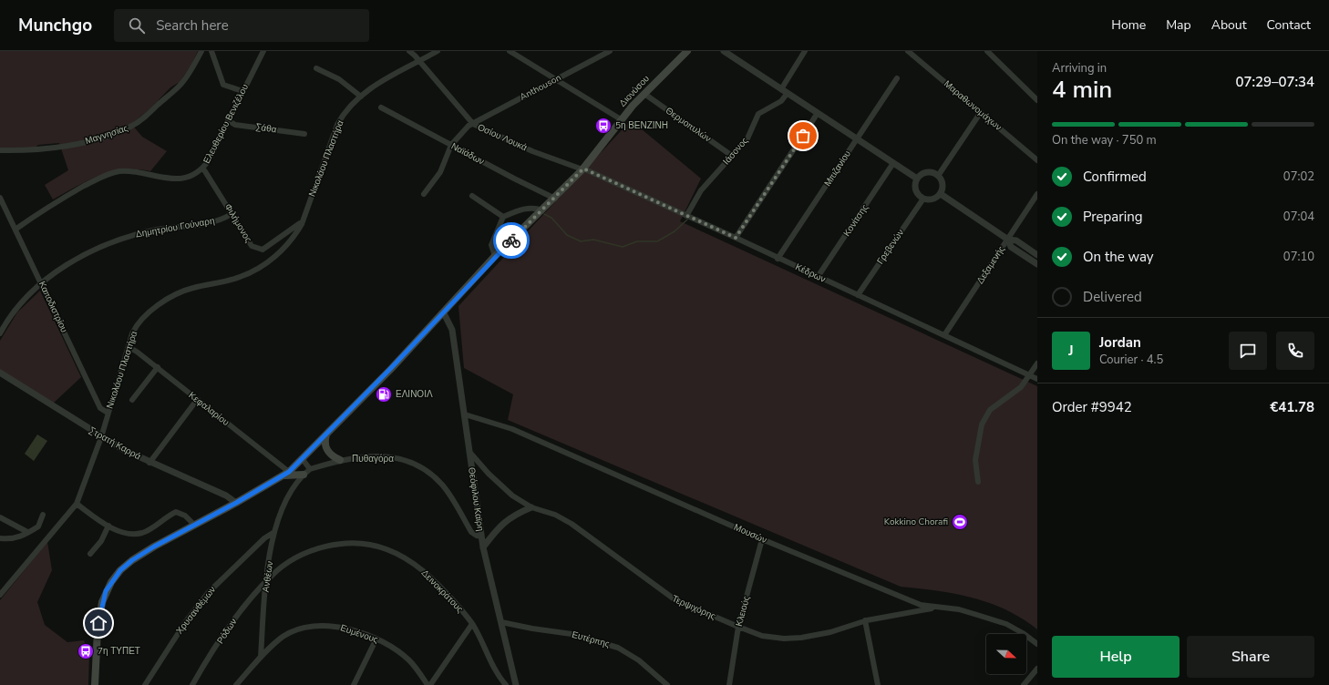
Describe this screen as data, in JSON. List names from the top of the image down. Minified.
{"streets":{"main road":["Διονύσου"],"street":["Anthouson","Μαραθωνομάχων","Ελευθερίου Βενιζέλου","Θερμοπυλών","Σάθα","Μαγνησίας","Οσίου Λουκά","Ιάσονος","Ναϊάδων","Νικολάου Πλαστήρα","Μπιζανίου","Κονίτσης","Φιλήμονος","Δημητρίου Γούναρη","Γρεβενών","Δεξαμενής","Κέδρων","Καποδιστρίου","Κεφαλαρίου","Στρατή Καρρά","Πυθαγόρα","Θεόφιλου Καϊρη","Μουσών","Ανθέων","Δεινοκράτους","Τερψιχόρης","Χρυσανθέμων","Κλειούς","Ρόδων","Ευμένους","Ευτέρπης"]},"crossings":[["Anthouson","Οσίου Λουκά"],["Anthouson","Ναϊάδων"],["Διονύσου","Θερμοπυλών"],["Διονύσου","Οσίου Λουκά"],["Διονύσου","Ναϊάδων"],["Διονύσου","Κέδρων"],["Διονύσου","Κεφαλαρίου"],["Διονύσου","Στρατή Καρρά"],["Διονύσου","Θεόφιλου Καϊρη"],["Ελευθερίου Βενιζέλου","Σάθα"],["Ελευθερίου Βενιζέλου","Φιλήμονος"],["Ελευθερίου Βενιζέλου","Καποδιστρίου"],["Θερμοπυλών","Ιάσονος"],["Οσίου Λουκά","Νικολάου Πλαστήρα"],["Οσίου Λουκά","Κέδρων"],["Ιάσονος","Κέδρων"],["Νικολάου Πλαστήρα","Φιλήμονος"],["Νικολάου Πλαστήρα","Καποδιστρίου"],["Νικολάου Πλαστήρα","Κεφαλαρίου"],["Νικολάου Πλαστήρα","Στρατή Καρρά"],["Μπιζανίου","Κέδρων"],["Κονίτσης","Κέδρων"],["Φιλήμονος","Δημητρίου Γούναρη"],["Δημητρίου Γούναρη","Καποδιστρίου"],["Γρεβενών","Κέδρων"],["Δεξαμενής","Κέδρων"],["Πυθαγόρα","Θεόφιλου Καϊρη"],["Πυθαγόρα","Ανθέων"],["Θεόφιλου Καϊρη","Μουσών"],["Θεόφιλου Καϊρη","Τερψιχόρης"],["Θεόφιλου Καϊρη","Ευτέρπης"],["Μουσών","Τερψιχόρης"],["Μουσών","Κλειούς"],["Ανθέων","Δεινοκράτους"],["Ανθέων","Χρυσανθέμων"],["Ανθέων","Ρόδων"],["Ανθέων","Ευμένους"],["Δεινοκράτους","Ρόδων"],["Τερψιχόρης","Κλειούς"]],"places":{"bus stop":["5η ΒΕΝΖΙΝΗ","7η ΤΥΠΕΤ"],"fuel station":["ΕΛΙΝΟΙΛ"],"sports":["Kokkino Chorafi"]},"north":"right","page":{"header":"Munchgo","search":"Search here","nav":["Home","Map","About","Contact"],"heading":["4 min","Arriving in","07:29–07:34"],"panel":["Jordan","Courier · 4.5","Order #9942","€41.78"],"bar":"On the way · 750 m","list":[["Confirmed","07:02"],["Preparing","07:04"],["On the way","07:10"],"Delivered"],"round":"J","buttons":["Help","Share"]}}
